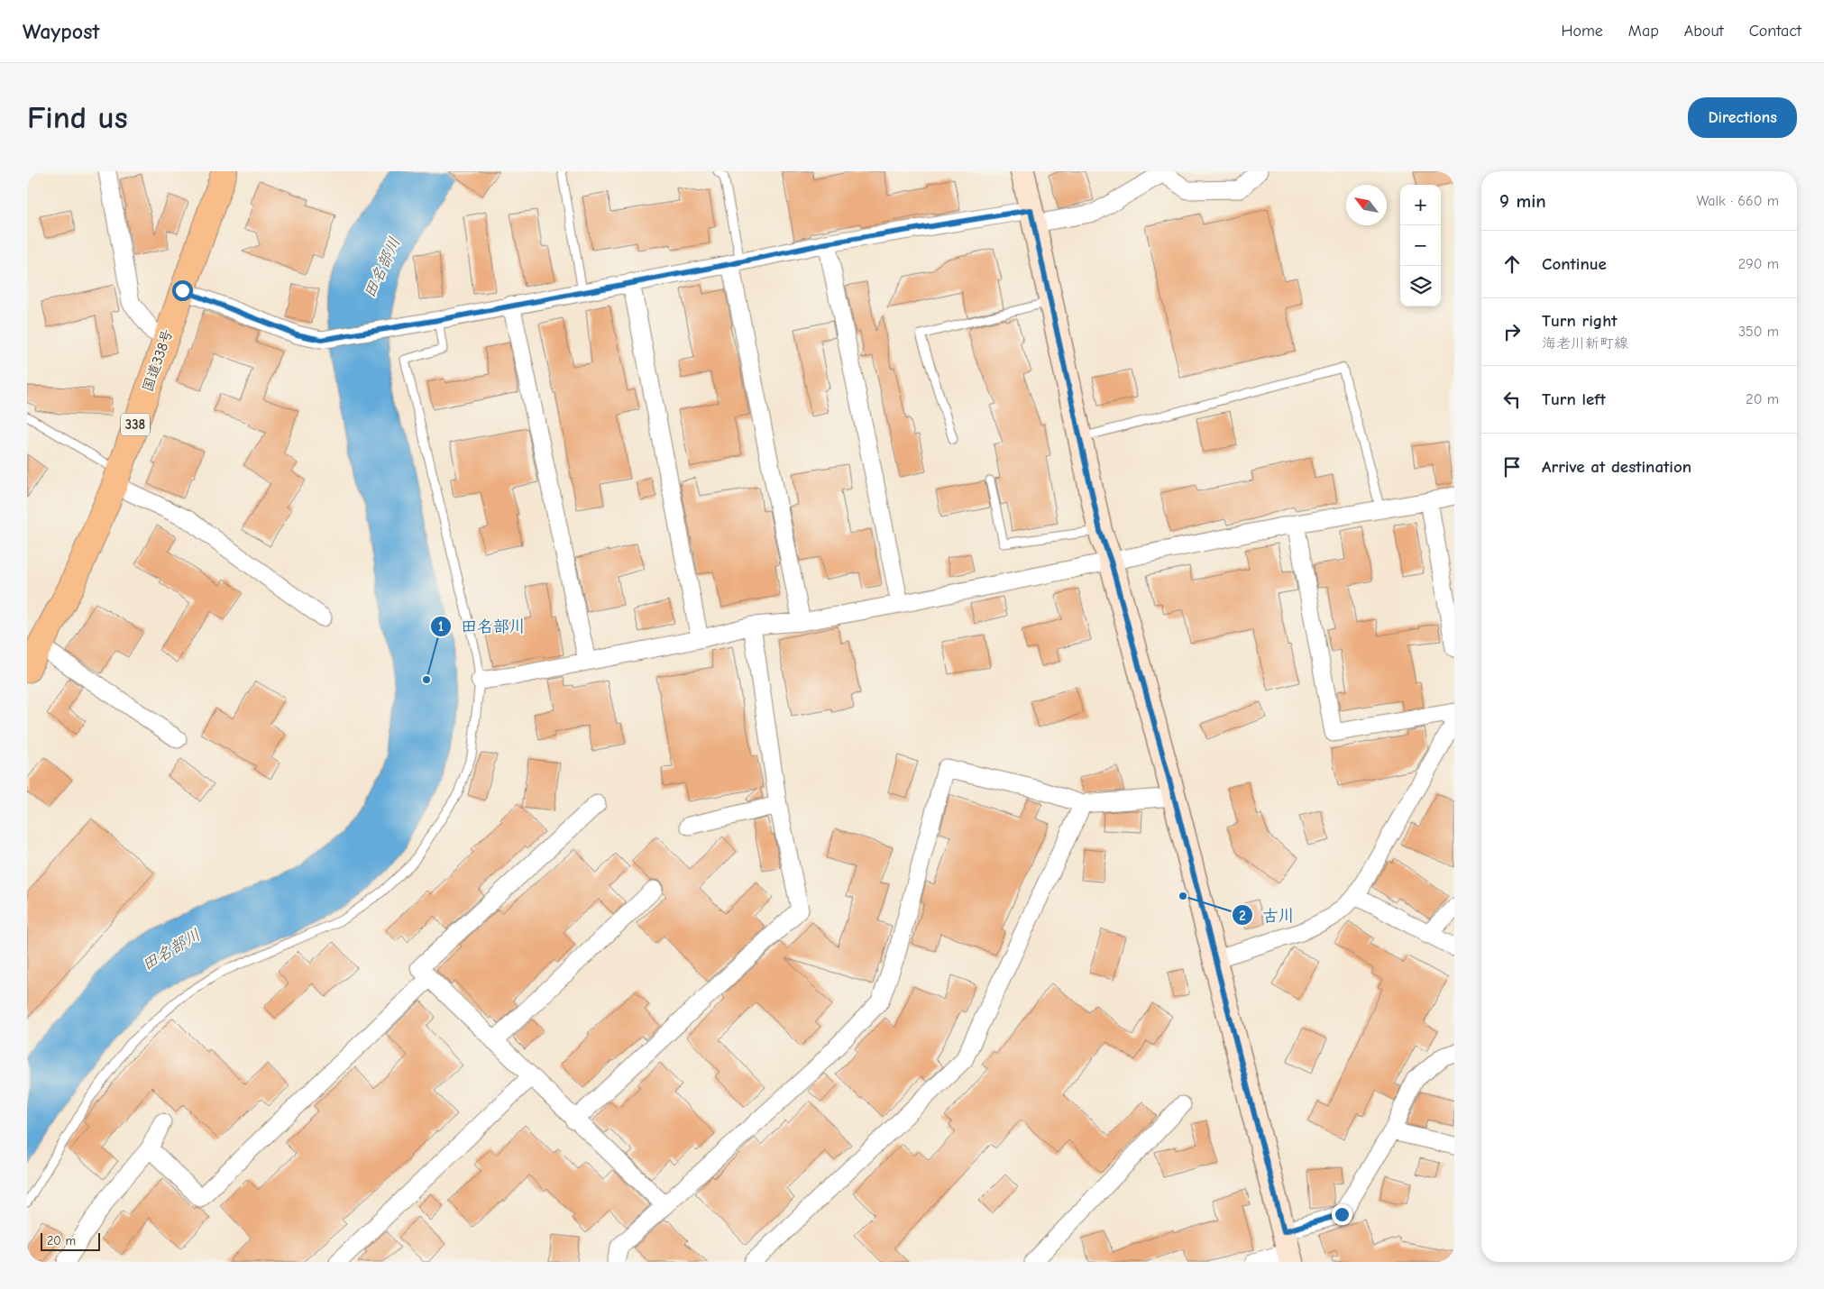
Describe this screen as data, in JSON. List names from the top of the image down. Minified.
{"streets":{"highway":["国道338号","338"]},"water":["田名部川"],"places":["田名部川","古川"],"scale_bar":"20 m","north":"top left","page":{"header":"Waypost","nav":["Home","Map","About","Contact"],"buttons":"Directions","title":"Find us","heading":["9 min","Walk · 660 m"],"map_buttons":["+","−"],"list":[["Continue","290 m"],["Turn right","海老川新町線","350 m"],["Turn left","20 m"],"Arrive at destination"],"scale":"20 m"}}
